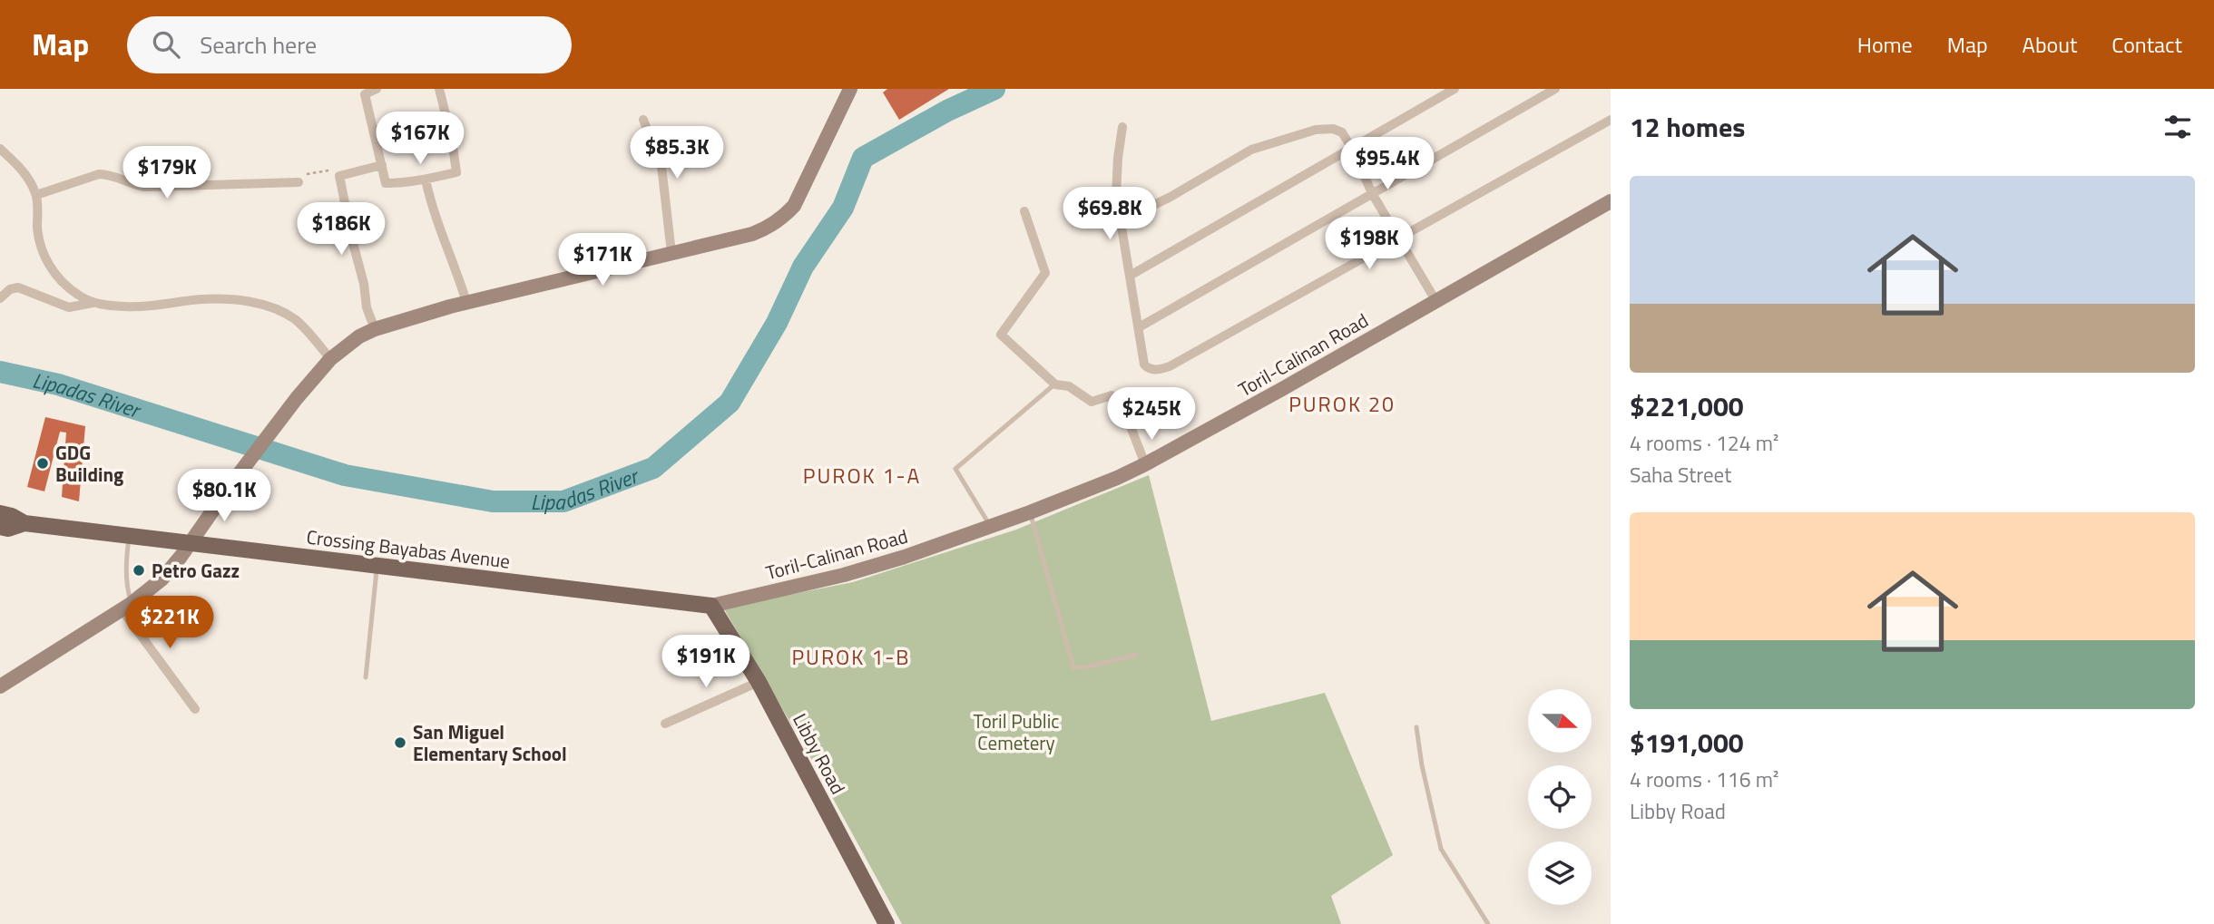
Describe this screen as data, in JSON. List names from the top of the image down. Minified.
{"streets":{"main road":["Crossing Bayabas Avenue","Libby Road"],"street":["Toril-Calinan Road"]},"crossings":[["Toril-Calinan Road","Crossing Bayabas Avenue"],["Toril-Calinan Road","Libby Road"],["Crossing Bayabas Avenue","Libby Road"]],"districts":["PUROK 20","PUROK 1-A","PUROK 1-B"],"water":["Lipadas River"],"parks":["Toril Public Cemetery"],"places":["GDG Building","Petro Gazz","San Miguel Elementary School"],"north":"right","page":{"header":"Map","search":"Search here","nav":["Home","Map","About","Contact"],"heading":"12 homes","price":["$167K","$85.3K","$95.4K","$179K","$69.8K","$186K","$198K","$171K","$245K","$80.1K","$221K","$191K"],"list":[{"name":"$221,000","note":"4 rooms · 124 m² · Saha Street"},{"name":"$191,000","note":"4 rooms · 116 m² · Libby Road"}]}}
